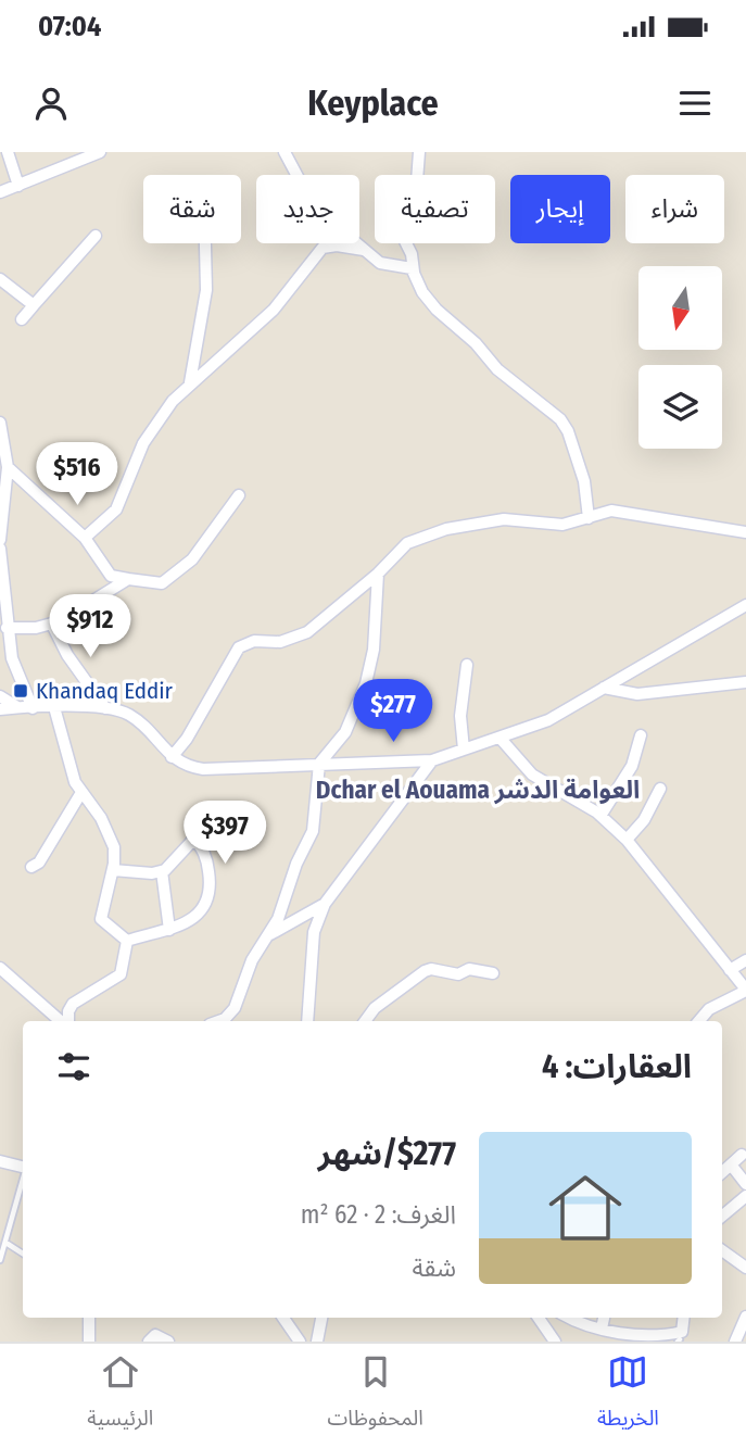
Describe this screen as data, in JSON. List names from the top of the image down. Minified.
{"districts":["Dchar el Aouama العوامة الدشر"],"places":{"transit":["Khandaq Eddir"]},"north":"bottom","page":{"status":"07:04","header":"Keyplace","chip":["شراء","إيجار","تصفية","جديد","شقة"],"price":["$516","$912","$277","$397"],"heading":"العقارات: 4","list":[{"name":"$277/شهر","note":"الغرف: 2 · 62 m² · شقة"}],"tabs":["الخريطة","المحفوظات","الرئيسية"]}}
